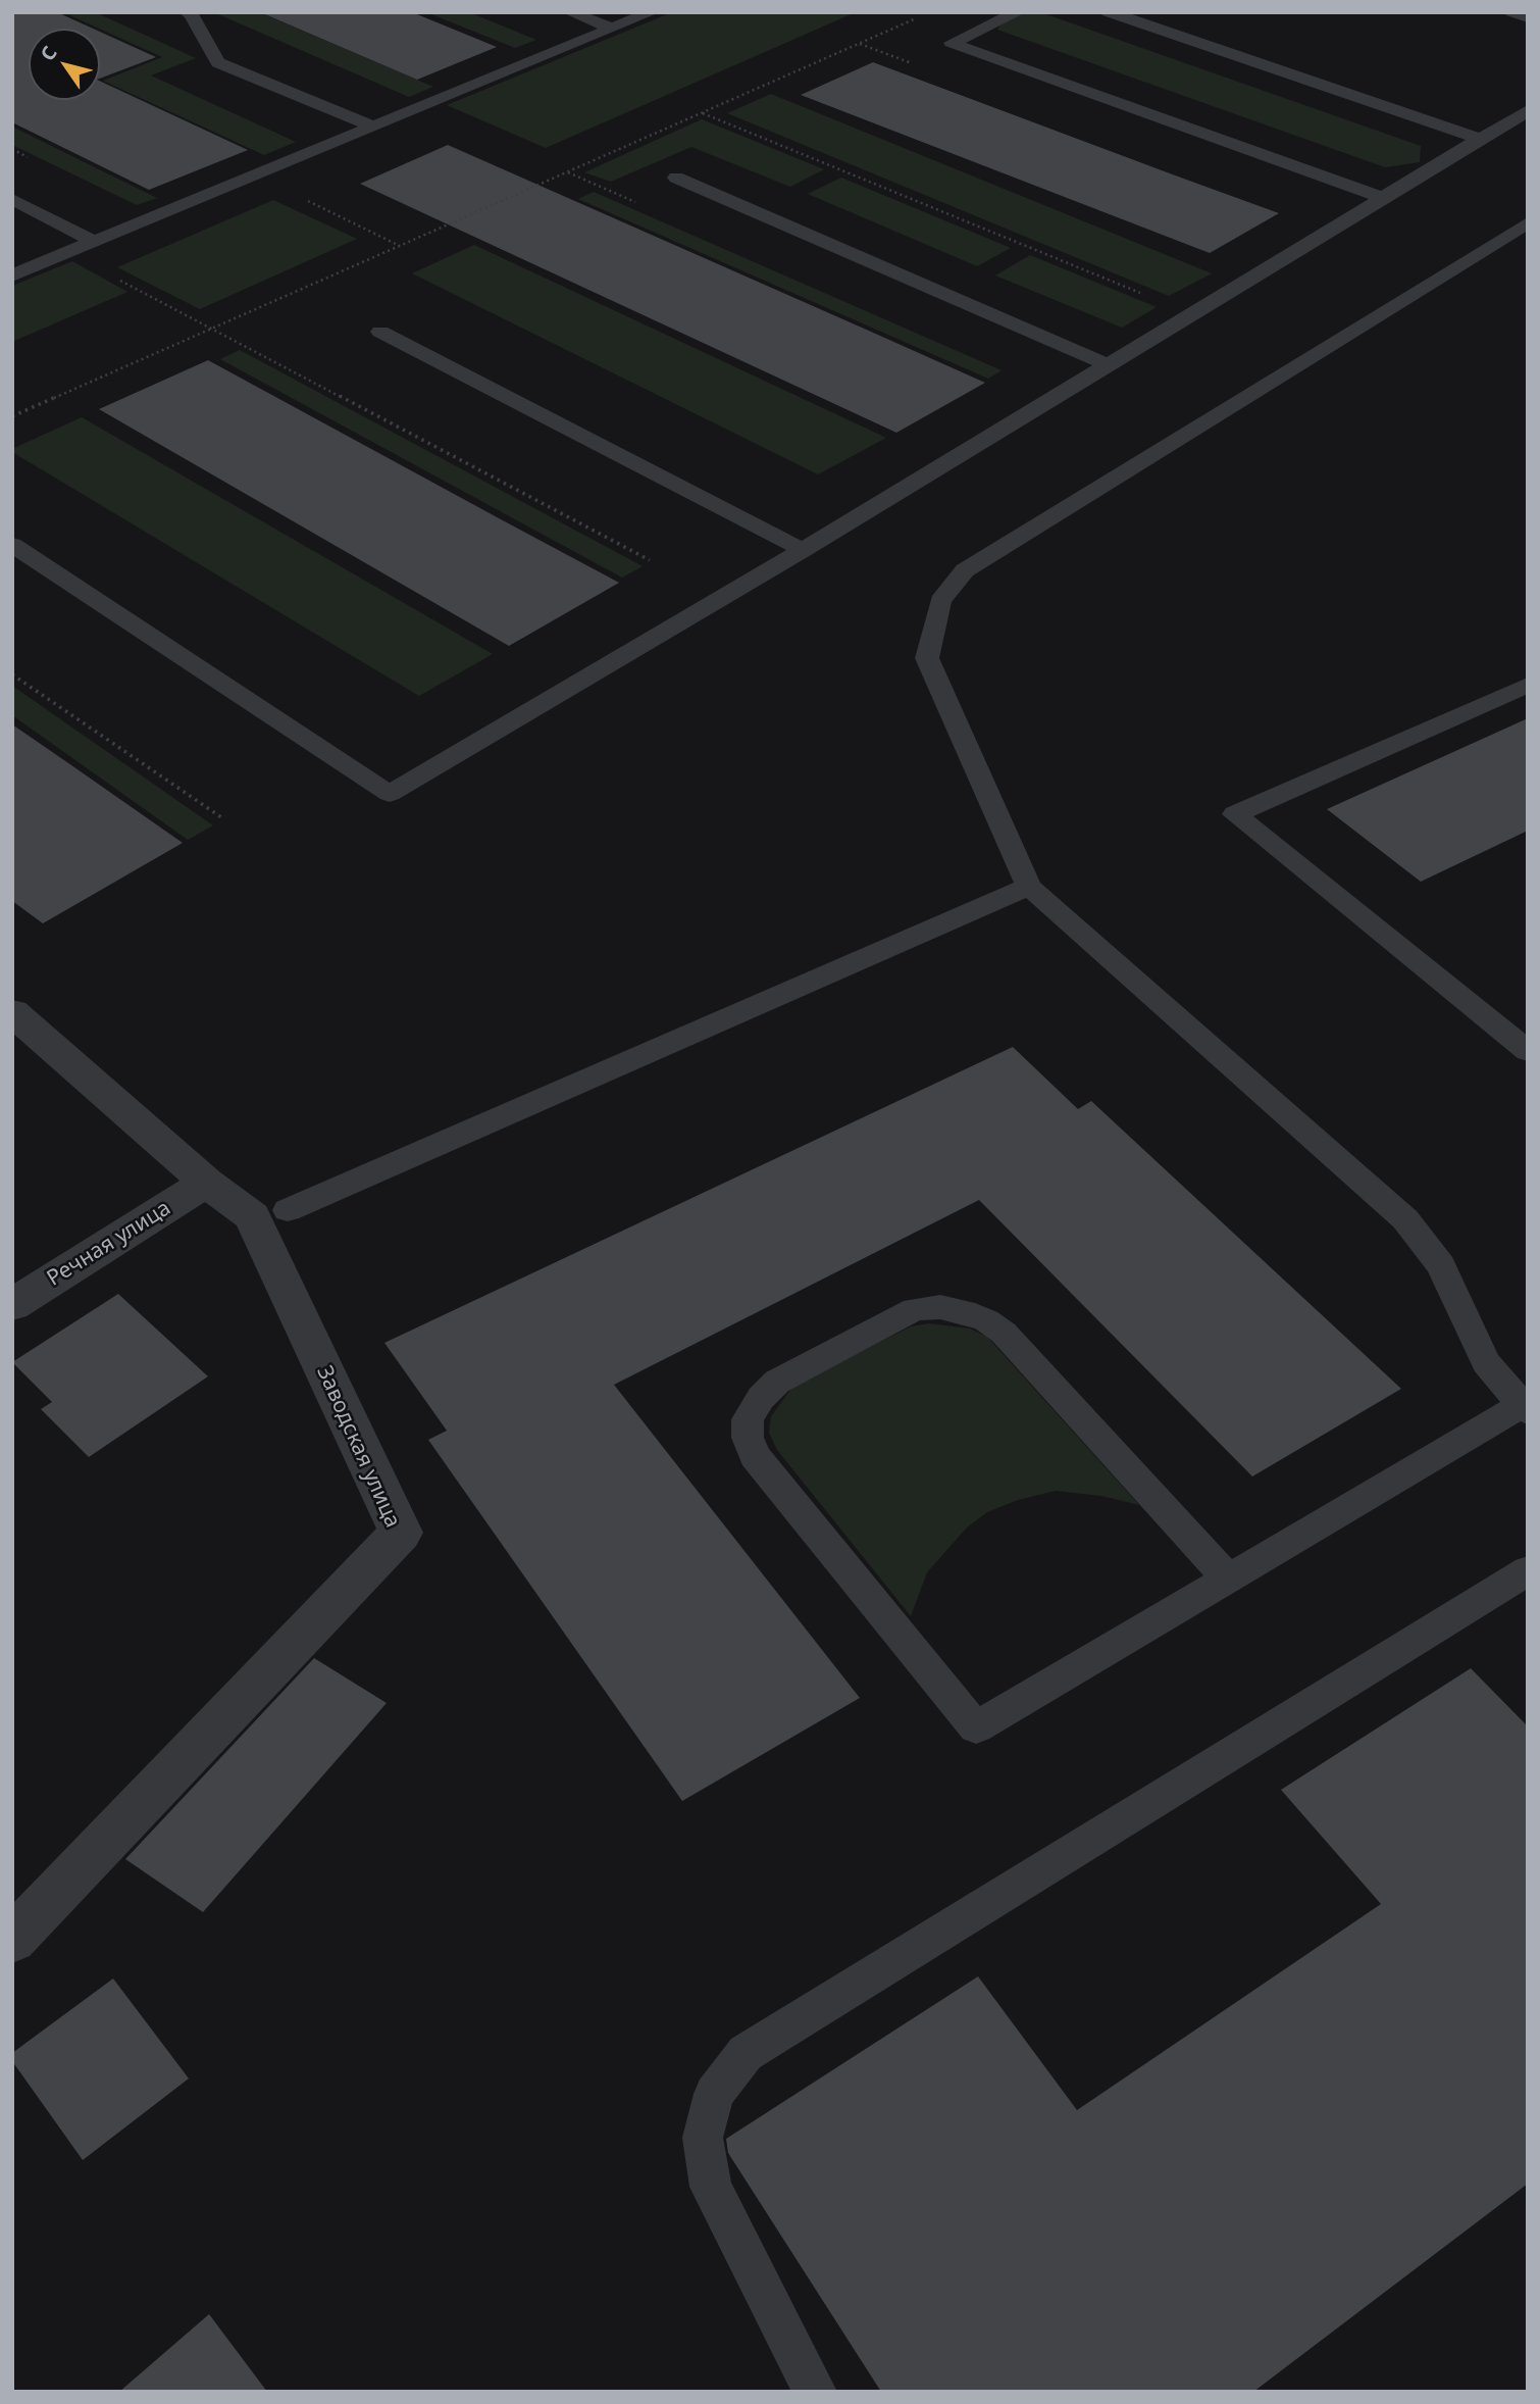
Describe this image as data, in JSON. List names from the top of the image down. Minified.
{"streets":{"street":["Речная улица","Заводская улица"]},"crossings":[["Речная улица","Заводская улица"]],"north":"top left"}
